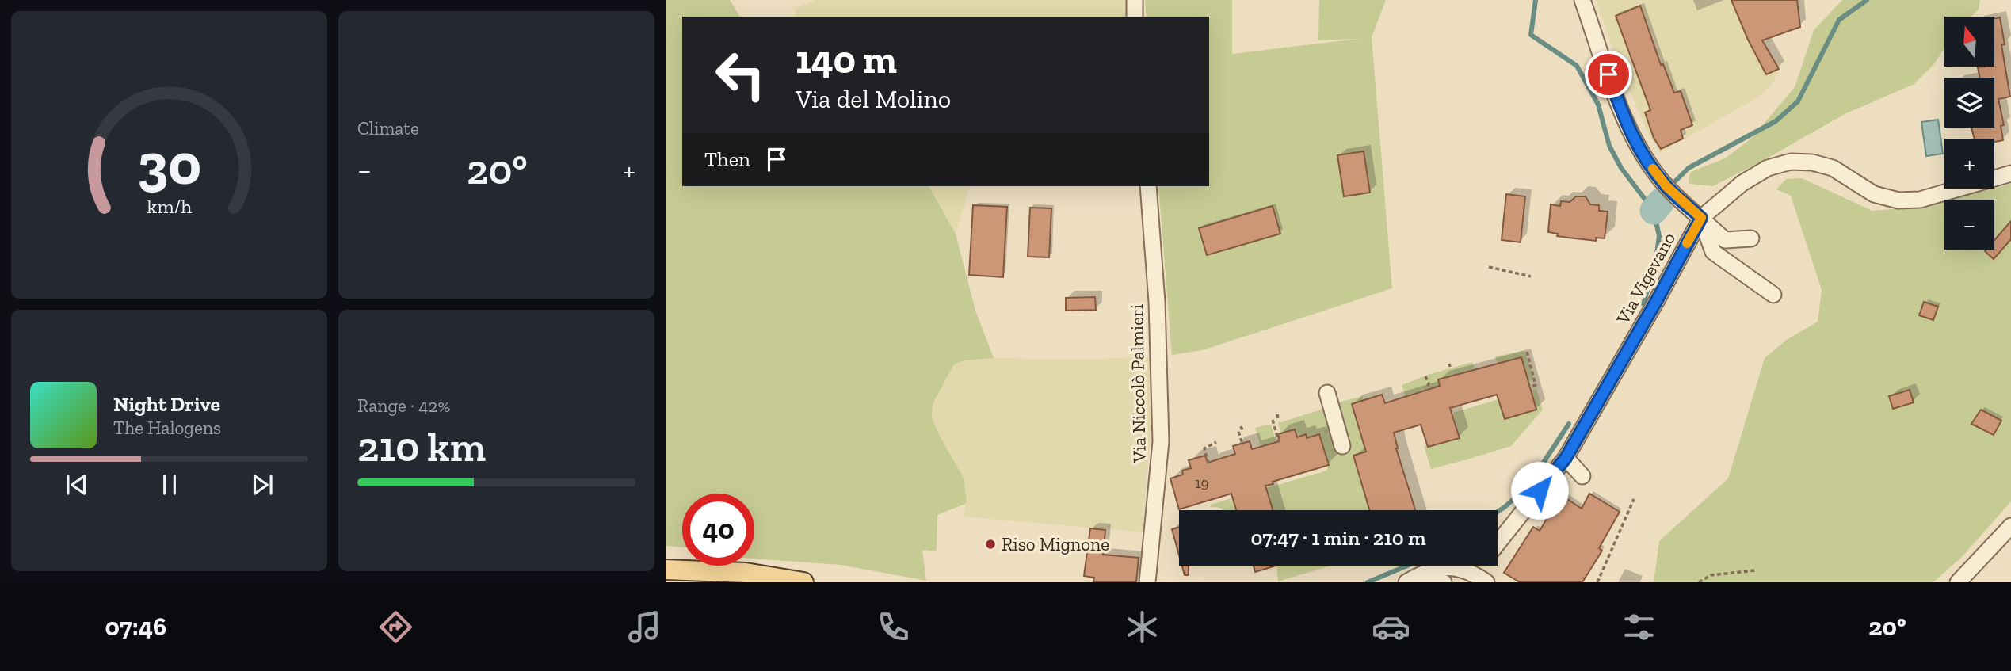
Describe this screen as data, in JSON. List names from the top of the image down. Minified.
{"streets":{"street":["Via Vigevano","Via Niccolò Palmieri"]},"places":["Riso Mignone"],"house_numbers":["19"],"north":"top","page":{"tile":["Climate",["Range · 42%","210 km"]],"map_buttons":["+","−"],"turn":["140 m","Via del Molino"],"then":"Then","heat":["−","20°","+"],"song":["Night Drive","The Halogens"],"limit":"40","trip":"07:47 · 1 min · 210 m","tabs":["07:46","20°"],"gauge":["30","km/h"]}}
